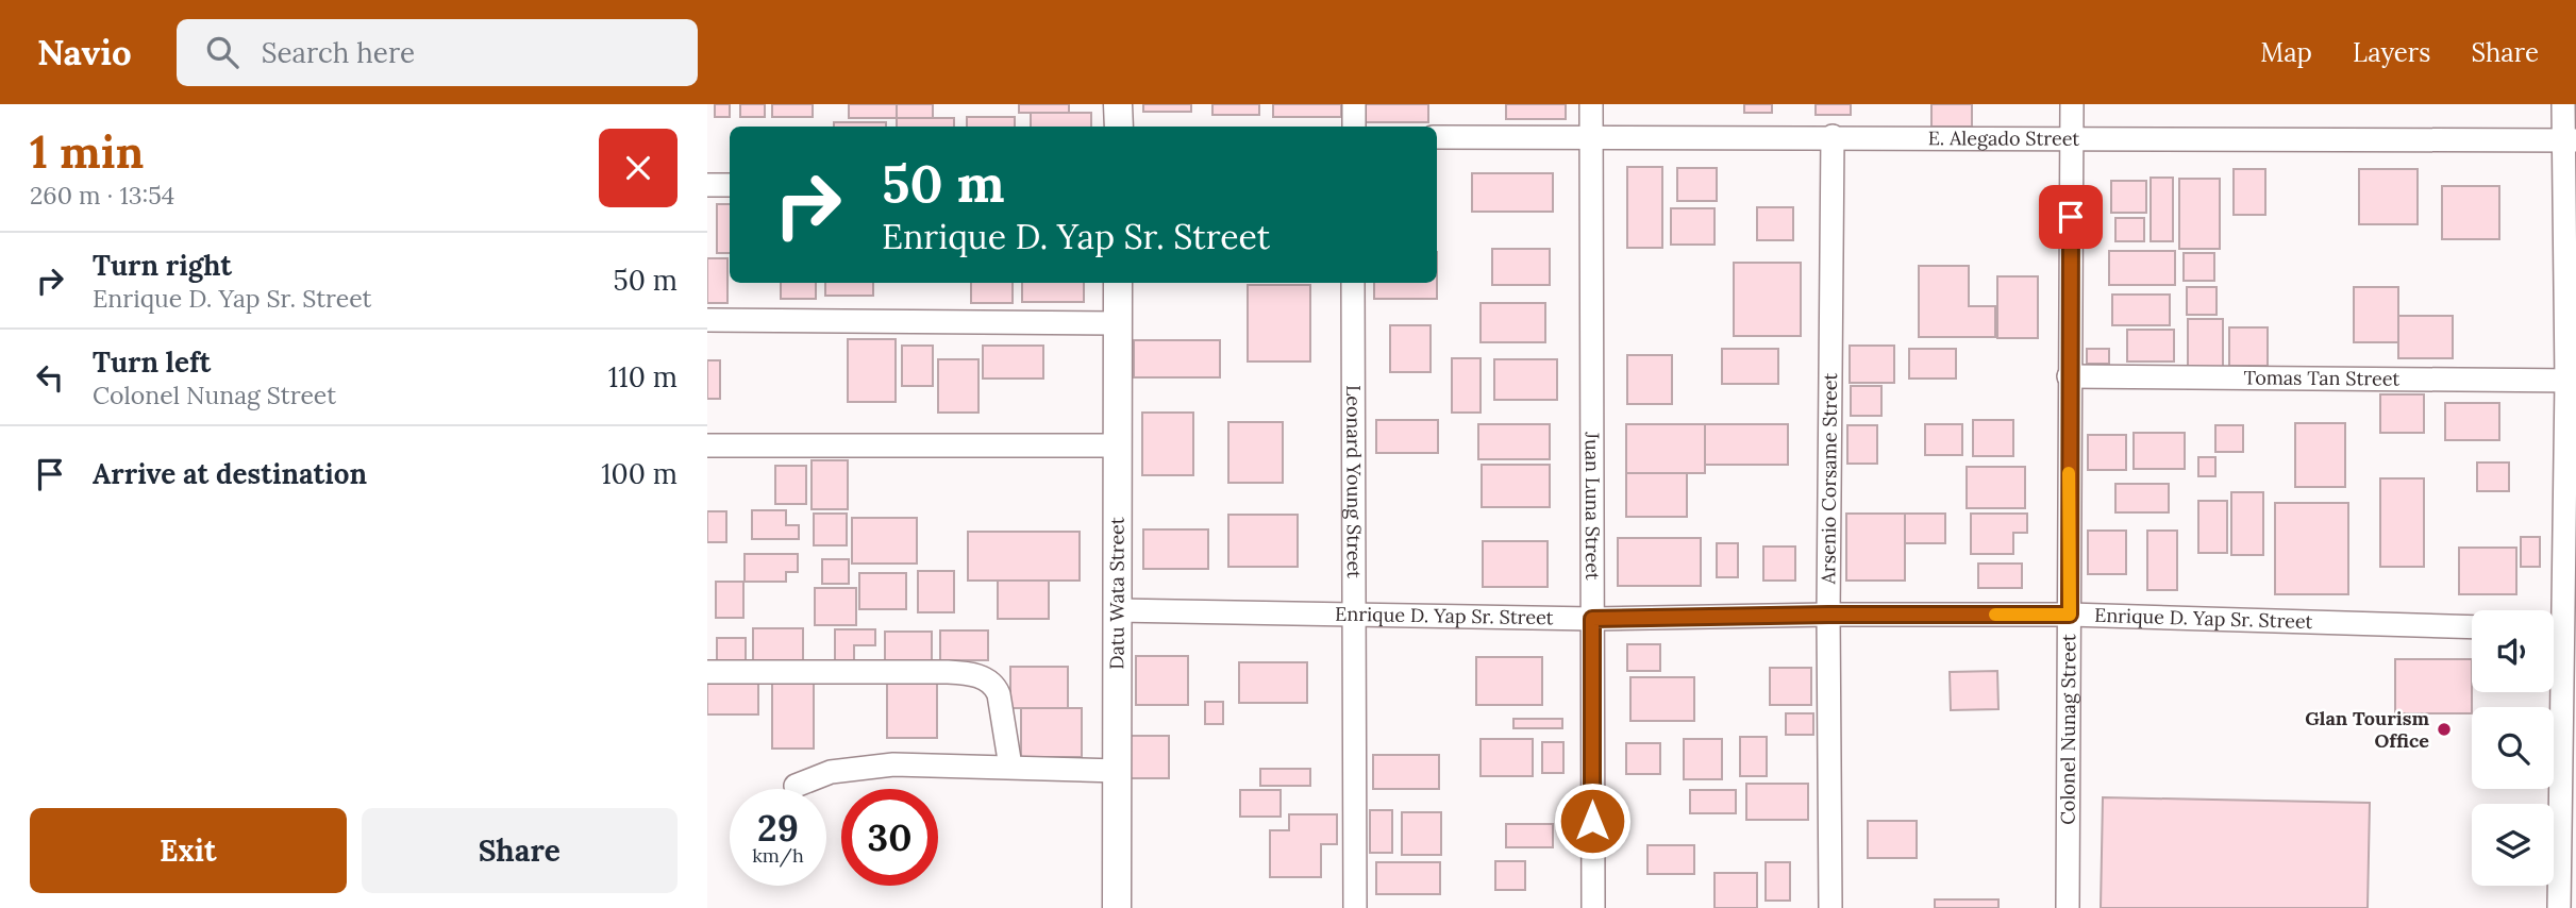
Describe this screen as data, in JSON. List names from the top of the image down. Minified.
{"streets":{"street":["E. Alegado Street","Tomas Tan Street","Arsenio Corsame Street","Leonard Young Street","Juan Luna Street","Datu Wata Street","Enrique D. Yap Sr. Street","Colonel Nunag Street"]},"crossings":[["E. Alegado Street","Arsenio Corsame Street"],["E. Alegado Street","Juan Luna Street"],["E. Alegado Street","Colonel Nunag Street"],["Tomas Tan Street","Colonel Nunag Street"],["Arsenio Corsame Street","Enrique D. Yap Sr. Street"],["Leonard Young Street","Enrique D. Yap Sr. Street"],["Juan Luna Street","Enrique D. Yap Sr. Street"],["Datu Wata Street","Enrique D. Yap Sr. Street"],["Enrique D. Yap Sr. Street","Colonel Nunag Street"]],"places":["Glan Tourism Office"],"page":{"header":"Navio","search":"Search here","nav":["Map","Layers","Share"],"heading":["1 min","260 m · 13:54"],"turn":["50 m","Enrique D. Yap Sr. Street"],"list":[{"name":"Turn right","note":"Enrique D. Yap Sr. Street","value":"50 m"},{"name":"Turn left","note":"Colonel Nunag Street","value":"110 m"},{"name":"Arrive at destination","value":"100 m"}],"speed":"29 km/h","limit":"30","buttons":["Exit","Share"]}}
